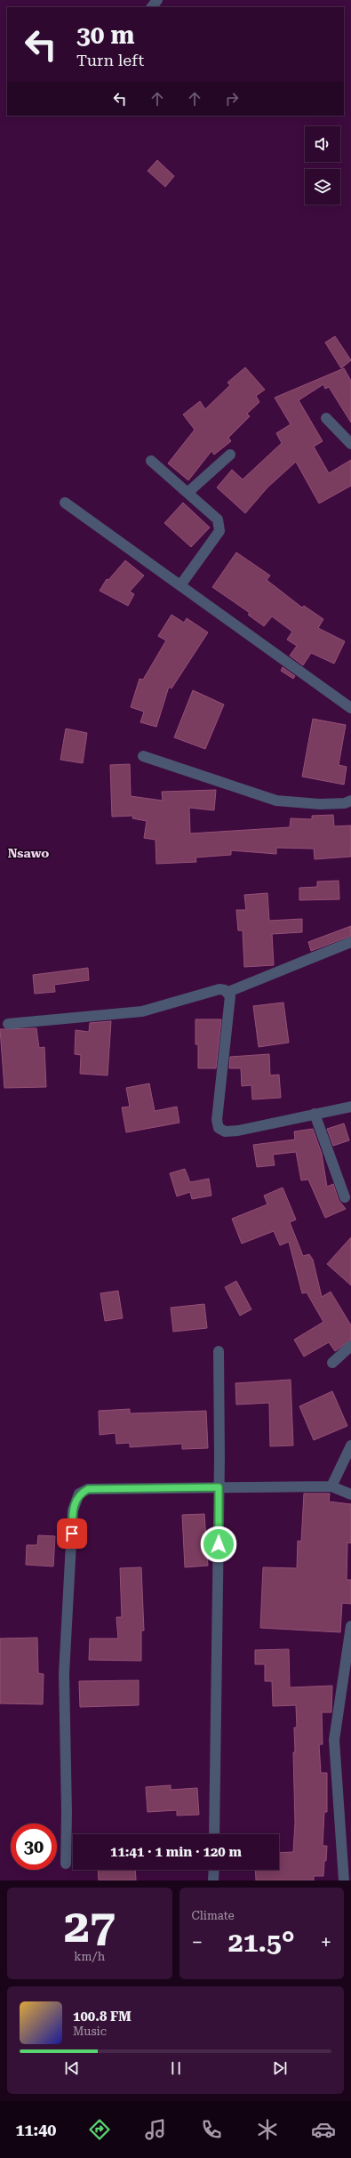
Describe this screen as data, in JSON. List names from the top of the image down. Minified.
{"districts":["Nsawo"],"page":{"turn":["30 m","Turn left"],"limit":"30","trip":"11:41 · 1 min · 120 m","tile":[["27","km/h"],"Climate"],"heat":["−","21.5°","+"],"song":["100.8 FM","Music"],"tabs":"11:40"}}
